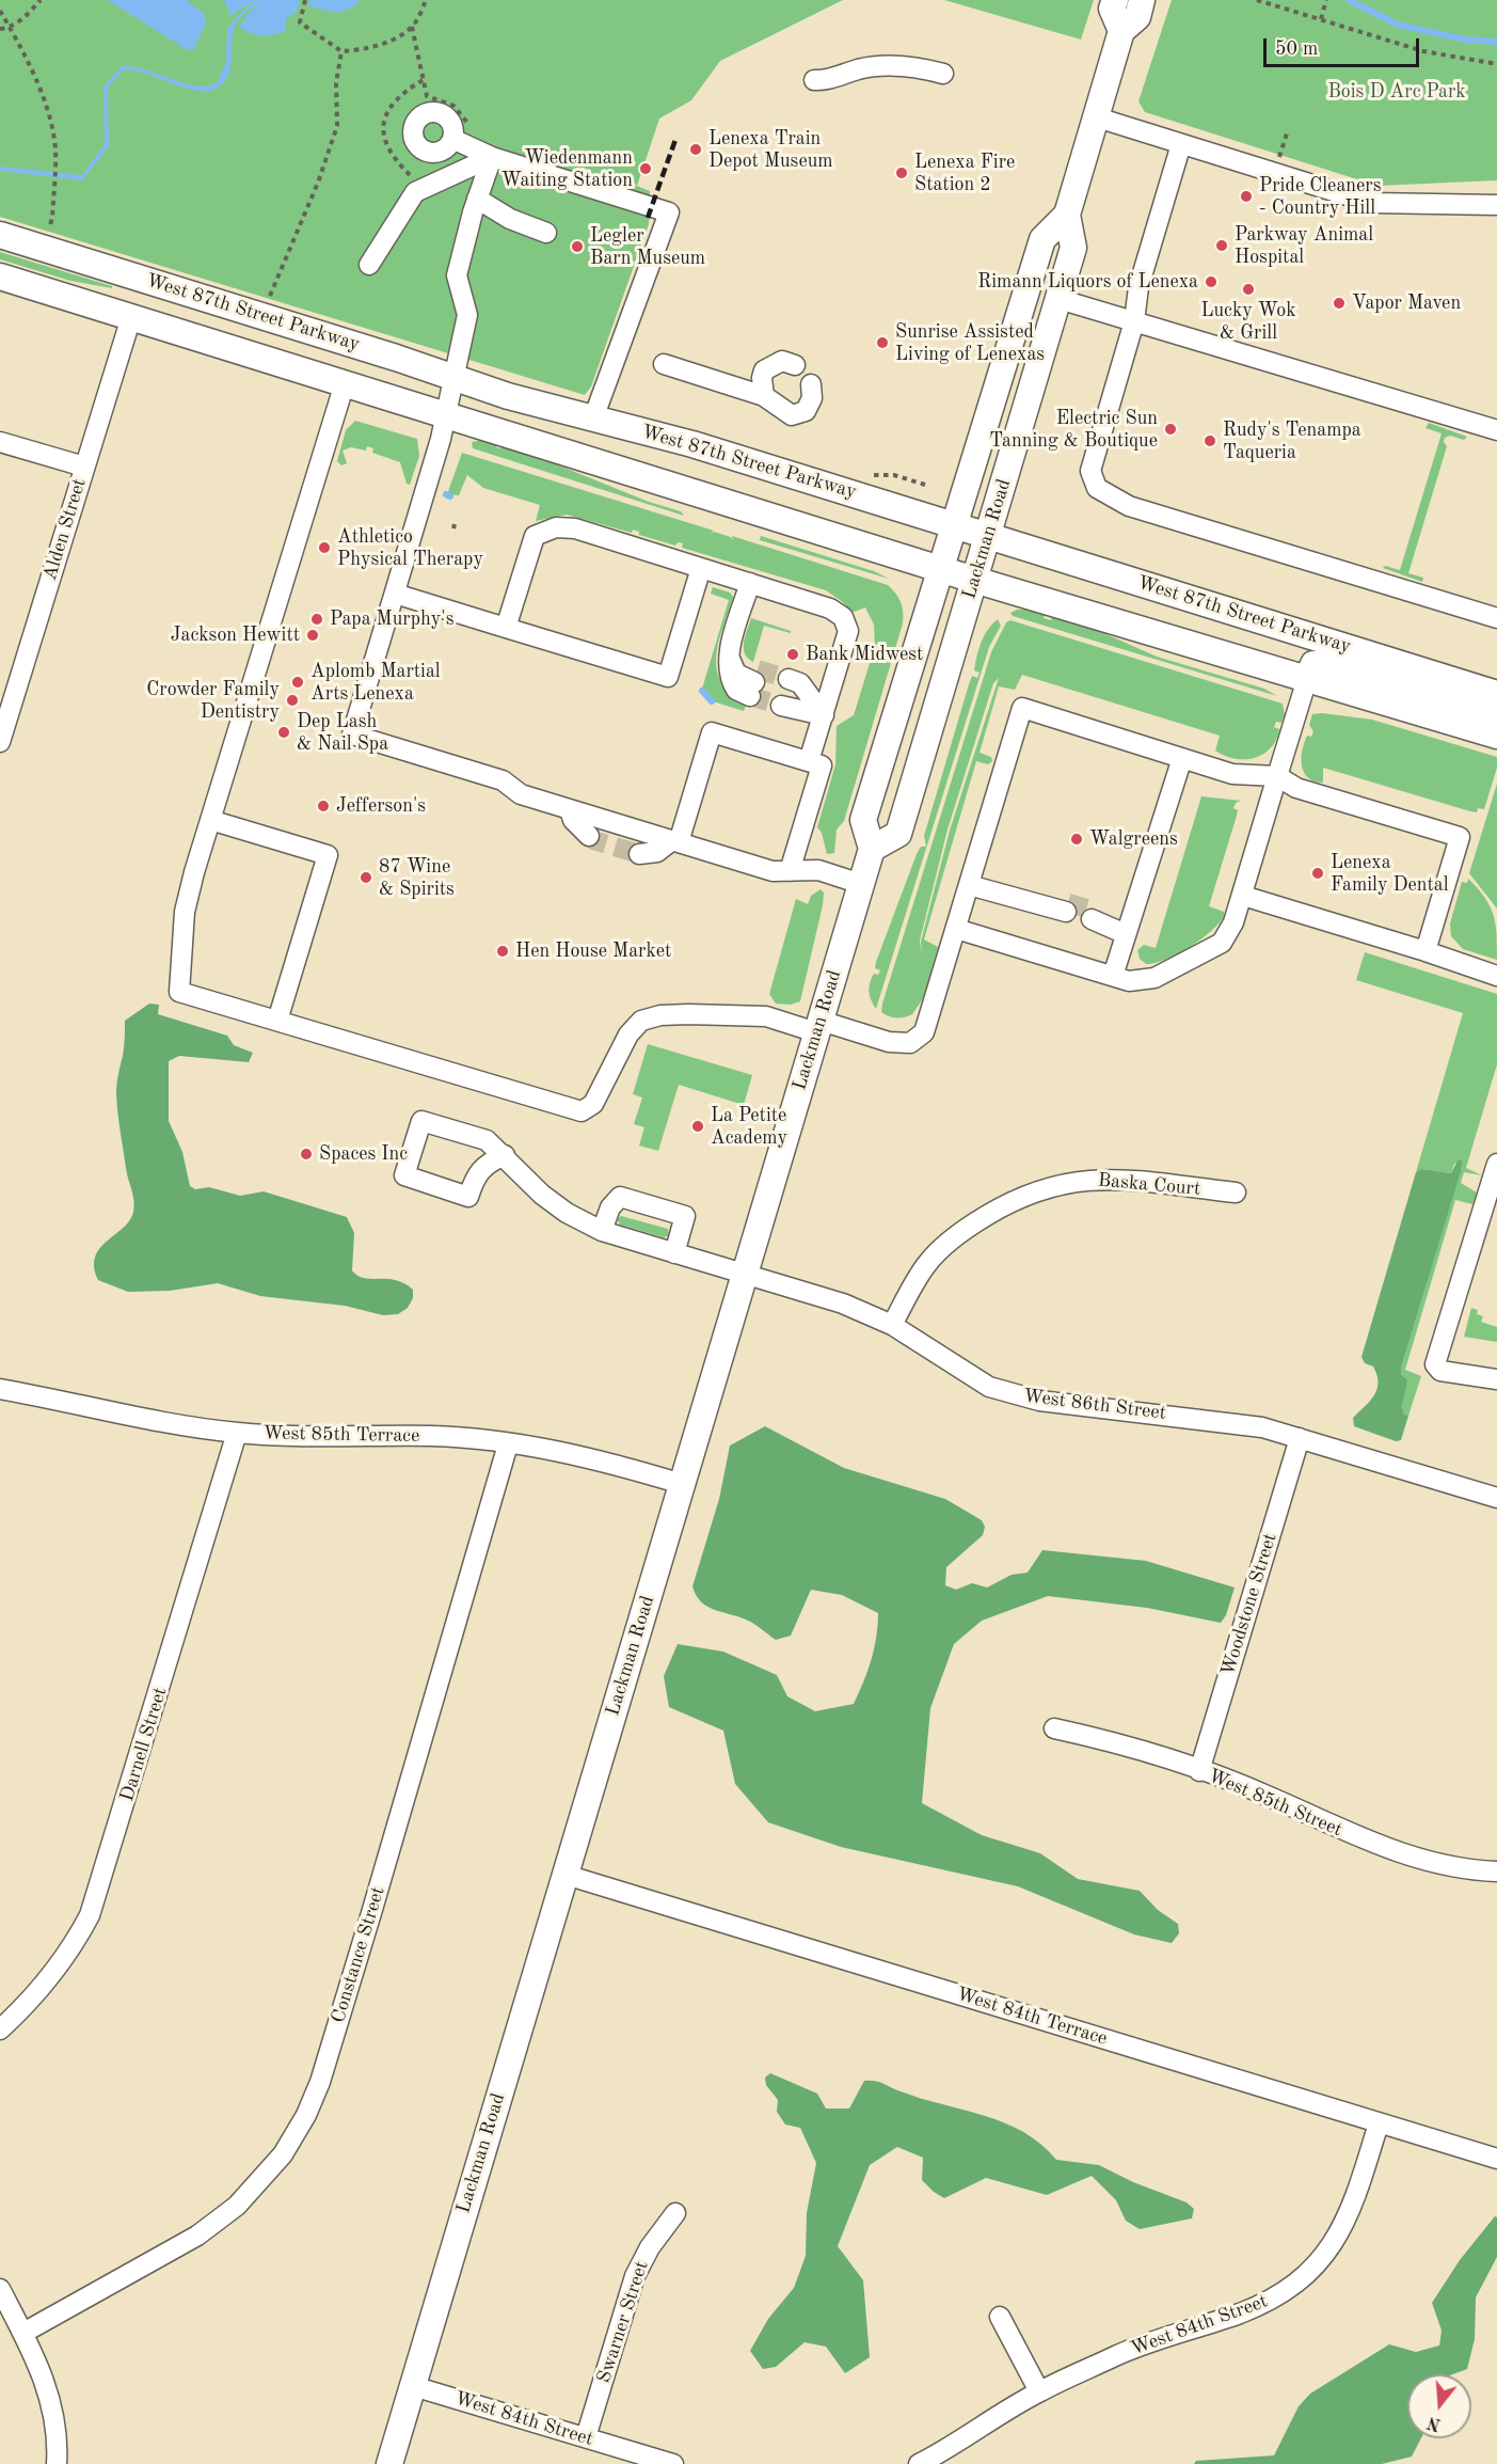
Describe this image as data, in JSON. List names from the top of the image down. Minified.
{"streets":{"main road":["West 87th Street Parkway","Lackman Road"],"street":["Alden Street","Baska Court","West 86th Street","West 85th Terrace","Woodstone Street","Darnell Street","West 85th Street","Constance Street","West 84th Terrace","Swarner Street","West 84th Street"]},"crossings":[["West 87th Street Parkway","Alden Street"],["West 87th Street Parkway","Lackman Road"],["Lackman Road","West 86th Street"],["Lackman Road","West 85th Terrace"],["Lackman Road","West 84th Terrace"],["Lackman Road","West 84th Street"],["Baska Court","West 86th Street"],["West 86th Street","Woodstone Street"],["West 85th Terrace","Darnell Street"],["West 85th Terrace","Constance Street"],["Woodstone Street","West 85th Street"],["West 84th Terrace","West 84th Street"],["Swarner Street","West 84th Street"]],"parks":["Bois D Arc Park"],"places":["Lenexa Train Depot Museum","Wiedenmann Waiting Station","Lenexa Fire Station 2","Pride Cleaners - Country Hill","Parkway Animal Hospital","Legler Barn Museum","Rimann Liquors of Lenexa","Lucky Wok & Grill","Vapor Maven","Sunrise Assisted Living of Lenexas","Electric Sun Tanning & Boutique","Rudy's Tenampa Taqueria","Athletico Physical Therapy","Papa Murphy's","Jackson Hewitt","Bank Midwest","Aplomb Martial Arts Lenexa","Crowder Family Dentistry","Dep Lash & Nail Spa","Jefferson's","Walgreens","Lenexa Family Dental","87 Wine & Spirits","Hen House Market","La Petite Academy","Spaces Inc"],"scale_bar":"50 m","north":"bottom"}
